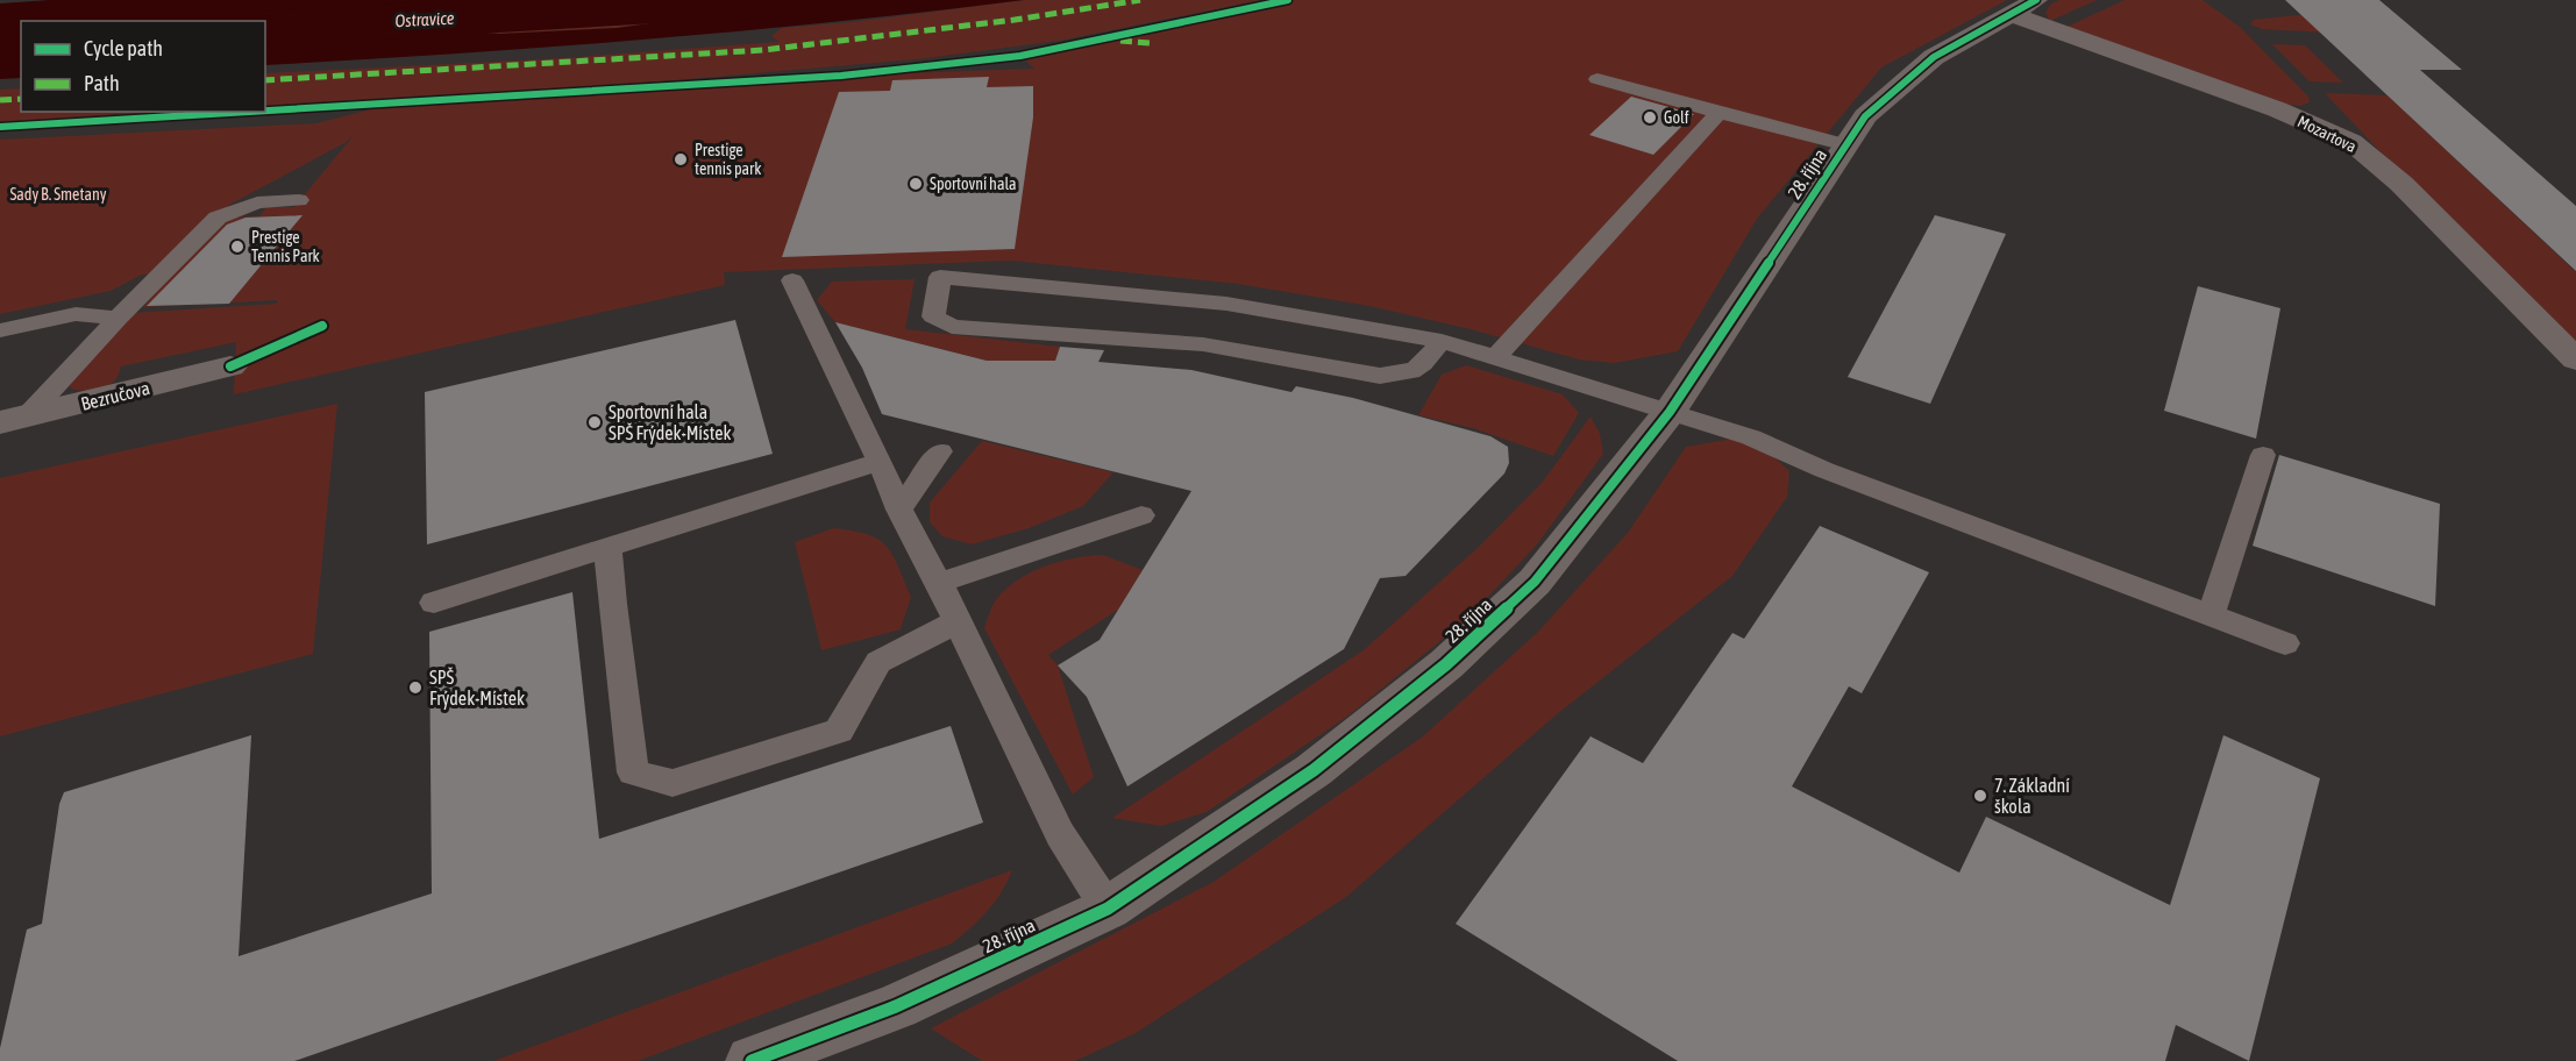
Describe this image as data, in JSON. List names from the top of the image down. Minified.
{"streets":{"street":["Mozartova","28. října","Bezručova"]},"crossings":[["Mozartova","28. října"]],"water":["Ostravice"],"parks":["Sady B. Smetany"],"places":["Golf","Prestige tennis park","Sportovní hala","Prestige Tennis Park","Sportovní hala SPŠ Frýdek-Místek","SPŠ Frýdek-Místek","7. Základní škola"],"legend":["Cycle path","Path"]}
